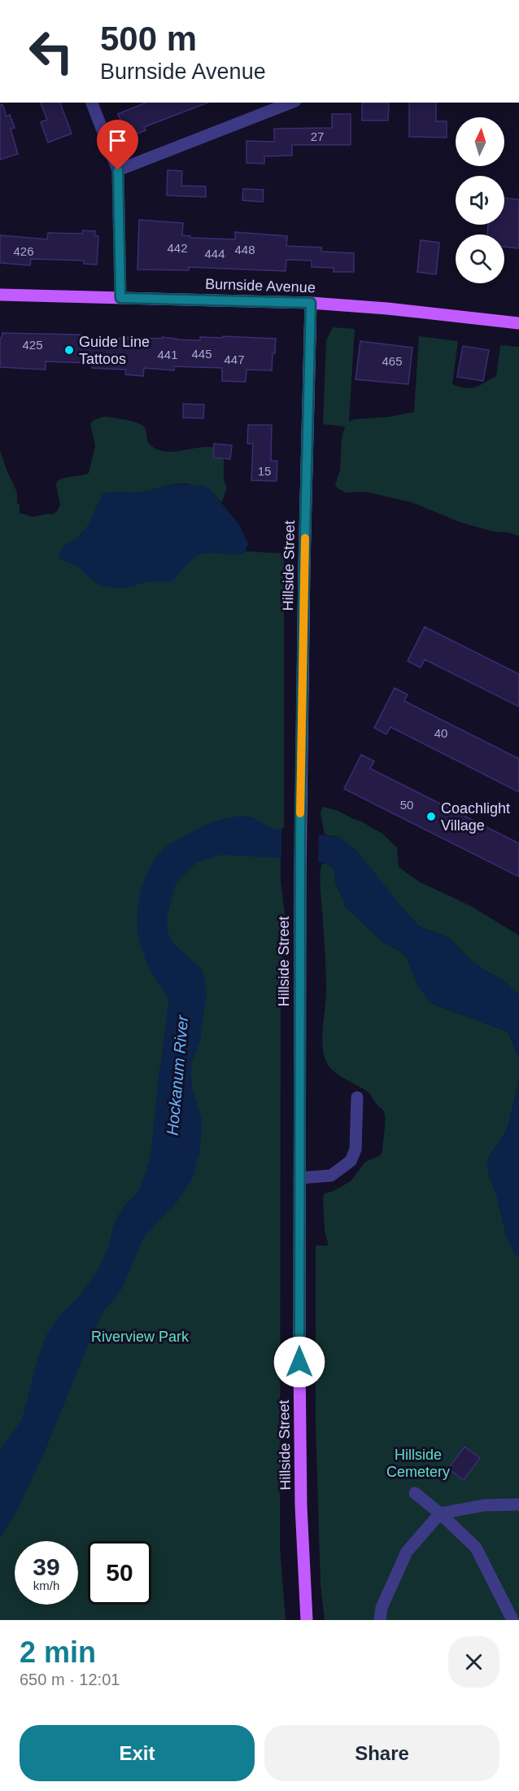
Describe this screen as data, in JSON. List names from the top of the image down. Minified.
{"streets":{"main road":["Burnside Avenue","Hillside Street"]},"crossings":[["Burnside Avenue","Hillside Street"]],"water":["Hockanum River"],"parks":["Riverview Park","Hillside Cemetery"],"places":["Guide Line Tattoos","Coachlight Village"],"house_numbers":["27","442","448","426","444","425","445","441","447","465","15","40","50"],"north":"top","page":{"turn":["500 m","Burnside Avenue"],"speed":"39 km/h","limit":"50","heading":["2 min","650 m · 12:01"],"buttons":["Exit","Share"]}}
